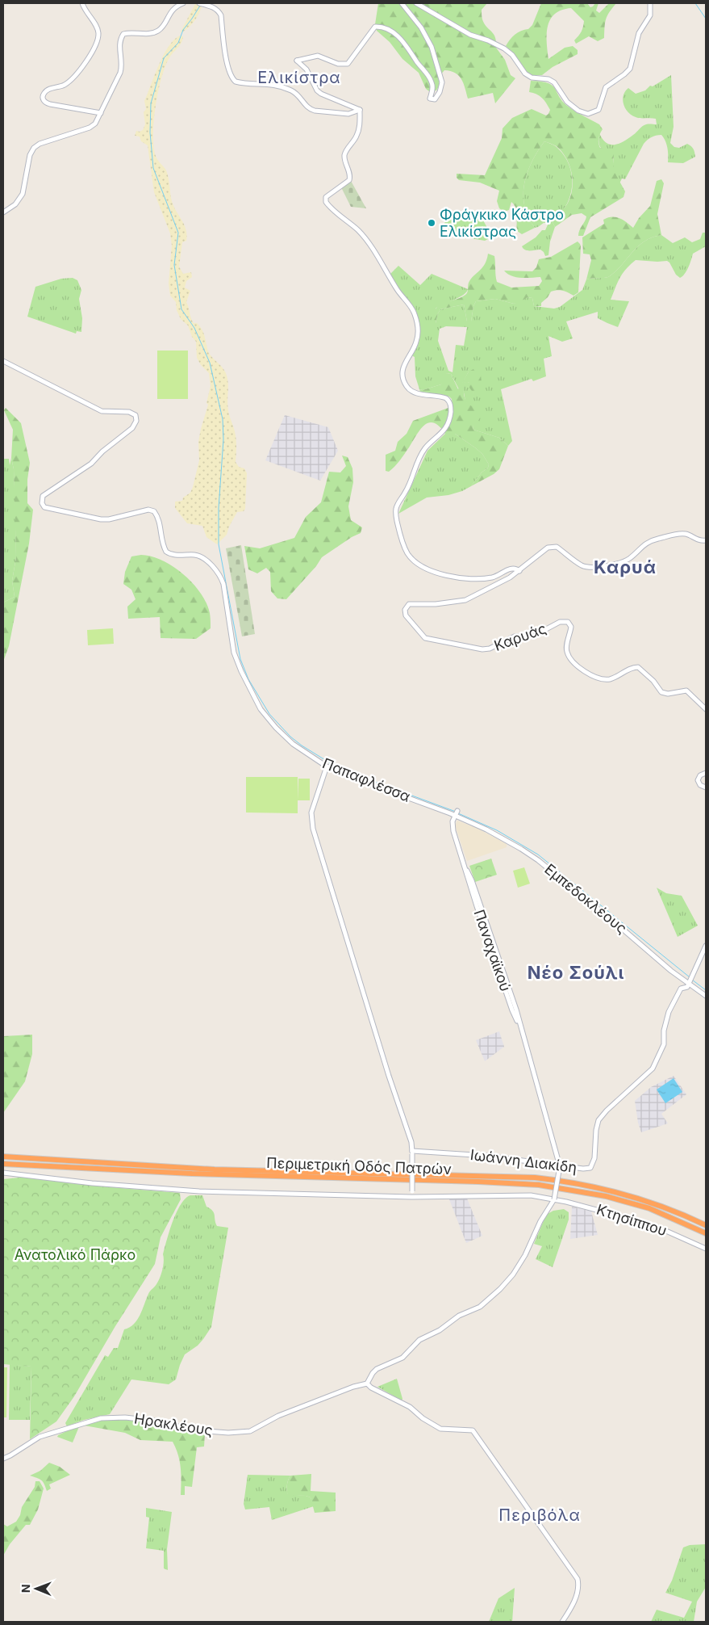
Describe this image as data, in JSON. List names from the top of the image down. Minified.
{"streets":{"highway":["Περιμετρική Οδός Πατρών"],"street":["Καρυάς","Παπαφλέσσα","Εμπεδοκλέους","Παναχαϊκού","Ιωάννη Διακίδη","Κτησίππου","Ηρακλέους"]},"crossings":[["Παπαφλέσσα","Εμπεδοκλέους"],["Παπαφλέσσα","Παναχαϊκού"],["Εμπεδοκλέους","Παναχαϊκού"],["Εμπεδοκλέους","Ιωάννη Διακίδη"],["Παναχαϊκού","Ιωάννη Διακίδη"]],"districts":["Ελικίστρα","Καρυά","Νέο Σούλι","Περιβόλα"],"parks":["Ανατολικό Πάρκο"],"places":["Φράγκικο Κάστρο Ελικίστρας"],"north":"left"}
